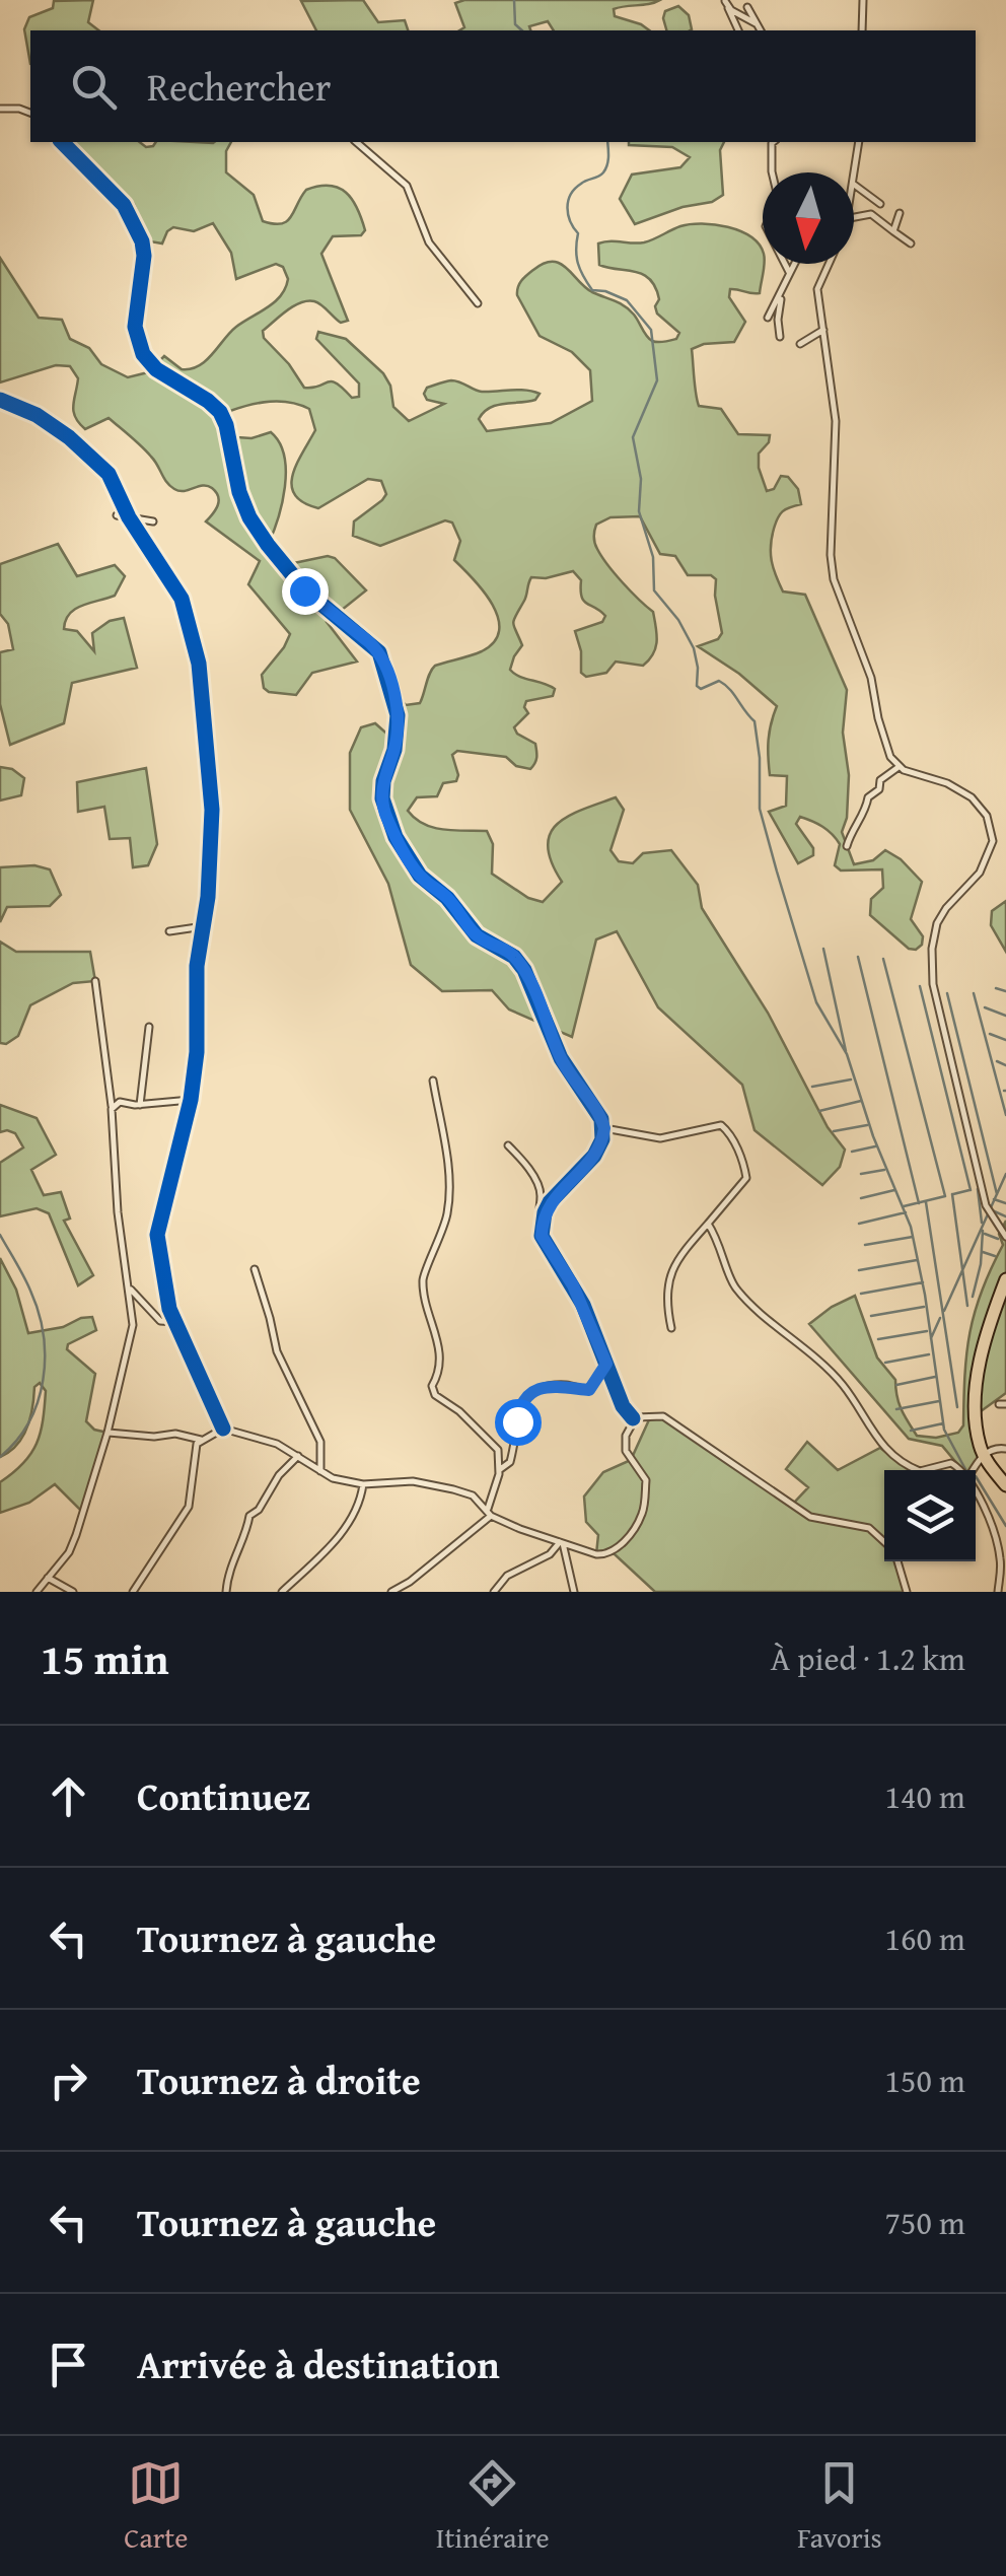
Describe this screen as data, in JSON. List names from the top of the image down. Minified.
{"north":"bottom","page":{"search":"Rechercher","heading":["15 min","À pied · 1.2 km"],"list":[["Continuez","140 m"],["Tournez à gauche","160 m"],["Tournez à droite","150 m"],["Tournez à gauche","750 m"],"Arrivée à destination"],"nav":["Carte","Itinéraire","Favoris"]}}
